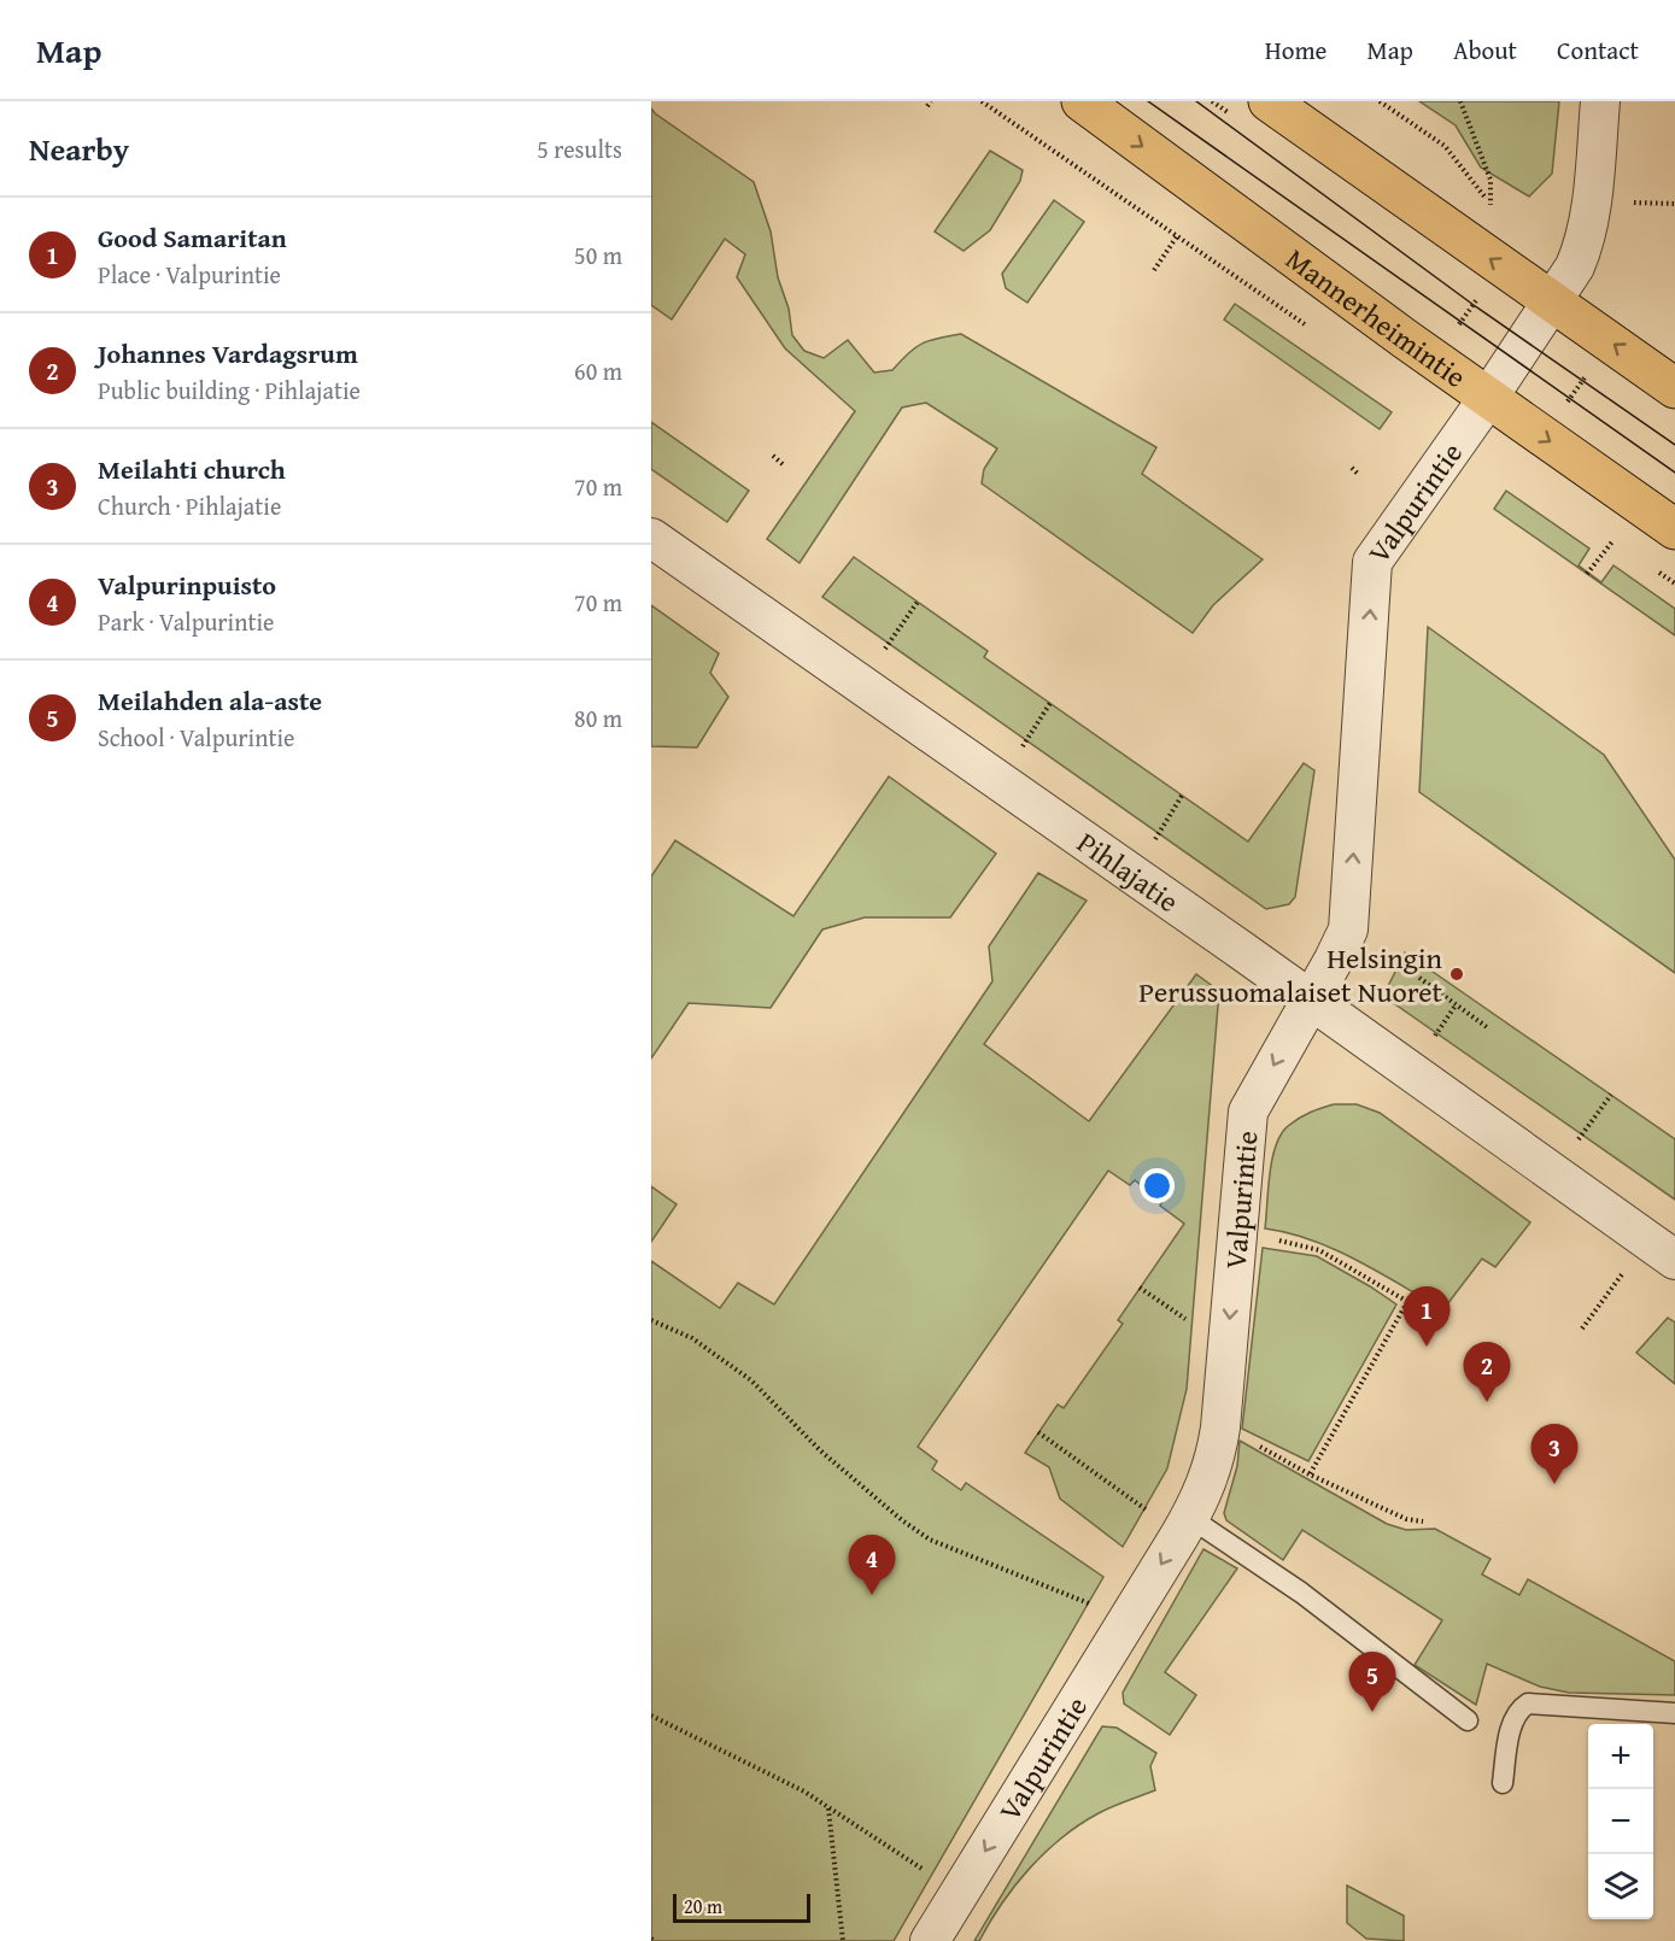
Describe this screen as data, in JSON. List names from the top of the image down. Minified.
{"streets":{"main road":["Mannerheimintie"],"street":["Valpurintie","Pihlajatie"]},"crossings":[["Mannerheimintie","Valpurintie"],["Valpurintie","Pihlajatie"]],"places":["Helsingin Perussuomalaiset Nuoret"],"scale_bar":"20 m","page":{"header":"Map","nav":["Home","Map","About","Contact"],"heading":["Nearby","5 results"],"list":[{"mark":"1","name":"Good Samaritan","note":"Place · Valpurintie","value":"50 m"},{"mark":"2","name":"Johannes Vardagsrum","note":"Public building · Pihlajatie","value":"60 m"},{"mark":"3","name":"Meilahti church","note":"Church · Pihlajatie","value":"70 m"},{"mark":"4","name":"Valpurinpuisto","note":"Park · Valpurintie","value":"70 m"},{"mark":"5","name":"Meilahden ala-aste","note":"School · Valpurintie","value":"80 m"}],"pins":["1","2","3","4","5"],"map_buttons":["+","−"],"scale":"20 m"}}
